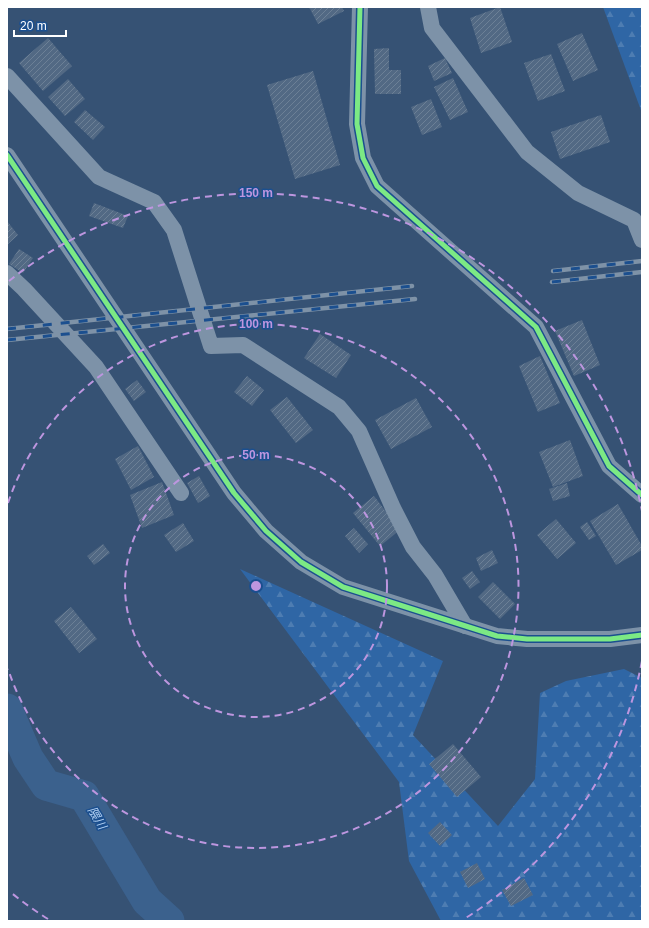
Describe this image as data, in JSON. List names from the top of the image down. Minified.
{"water":["隈川"],"scale_bar":"20 m","rings":["150 m","100 m","50 m"]}
